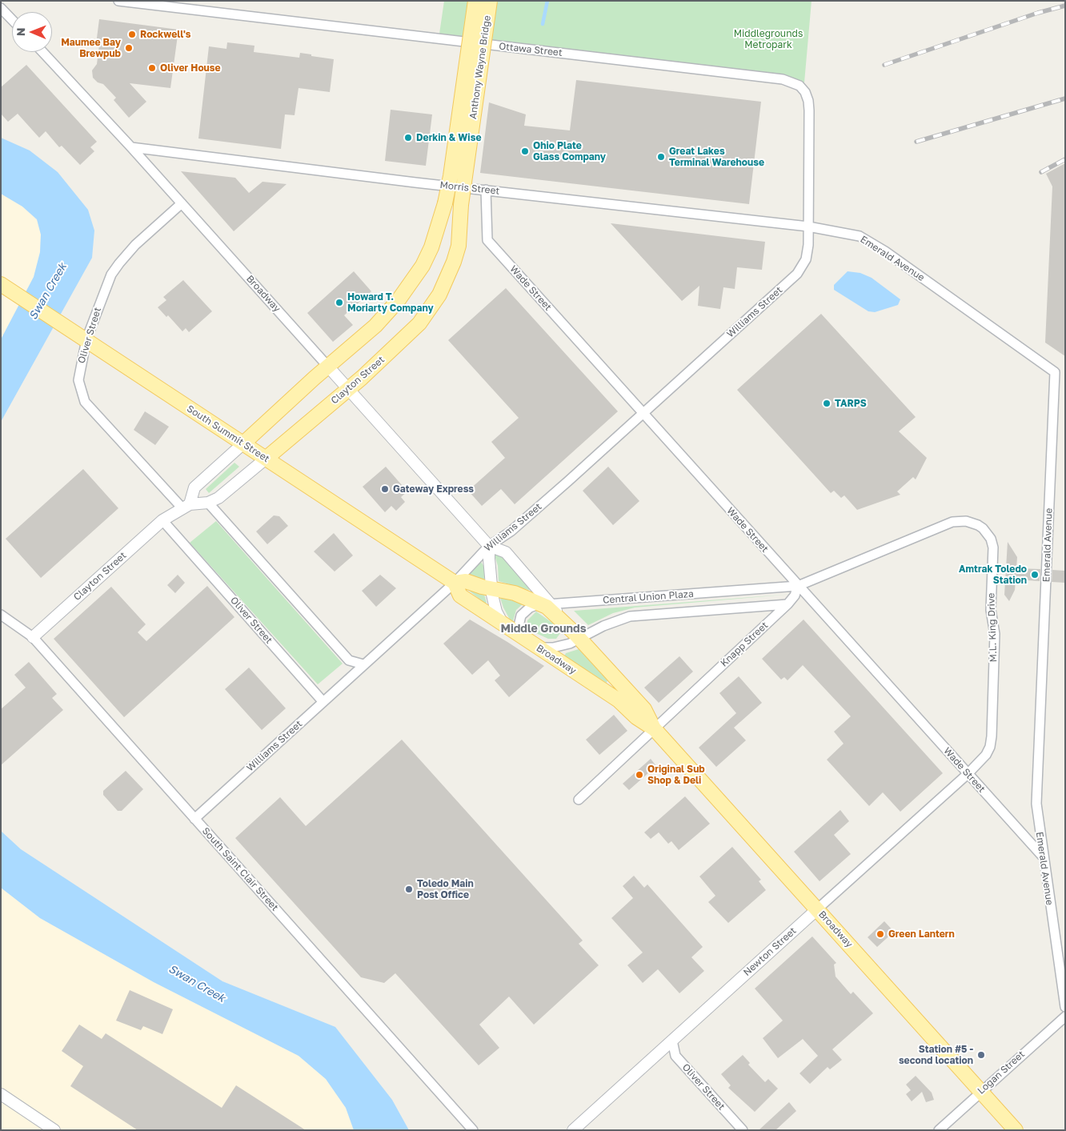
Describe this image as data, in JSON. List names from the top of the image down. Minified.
{"streets":{"main road":["Anthony Wayne Bridge","Broadway","Clayton Street","South Summit Street"],"street":["Ottawa Street","Morris Street","Emerald Avenue","Wade Street","Williams Street","Oliver Street","Central Union Plaza","M.L. King Drive","Knapp Street","South Saint Clair Street","Newton Street","Logan Street"]},"crossings":[["Ottawa Street","Morris Street"],["Ottawa Street","Emerald Avenue"],["Ottawa Street","Williams Street"],["Anthony Wayne Bridge","Broadway"],["Anthony Wayne Bridge","Clayton Street"],["Morris Street","Emerald Avenue"],["Morris Street","Wade Street"],["Morris Street","Broadway"],["Morris Street","Williams Street"],["Emerald Avenue","Wade Street"],["Emerald Avenue","Williams Street"],["Wade Street","Williams Street"],["Wade Street","Central Union Plaza"],["Wade Street","M.L. King Drive"],["Wade Street","Knapp Street"],["Wade Street","Newton Street"],["Broadway","Williams Street"],["Broadway","Oliver Street"],["Broadway","Clayton Street"],["Broadway","South Summit Street"],["Broadway","Central Union Plaza"],["Broadway","Knapp Street"],["Broadway","Newton Street"],["Broadway","Logan Street"],["Williams Street","Oliver Street"],["Williams Street","South Summit Street"],["Williams Street","South Saint Clair Street"],["Oliver Street","Clayton Street"],["Oliver Street","South Summit Street"],["Oliver Street","Newton Street"],["Clayton Street","South Summit Street"],["Clayton Street","South Saint Clair Street"],["Central Union Plaza","M.L. King Drive"],["Central Union Plaza","Knapp Street"],["M.L. King Drive","Knapp Street"],["M.L. King Drive","Newton Street"]],"districts":["Middle Grounds"],"water":["Swan Creek"],"parks":["Middlegrounds Metropark"],"places":["Rockwell's","Maumee Bay Brewpub","Oliver House","Derkin & Wise","Ohio Plate Glass Company","Great Lakes Terminal Warehouse","Howard T. Moriarty Company","TARPS","Gateway Express","Amtrak Toledo Station","Original Sub Shop & Deli","Toledo Main Post Office","Green Lantern","Station #5 - second location"],"north":"left"}
